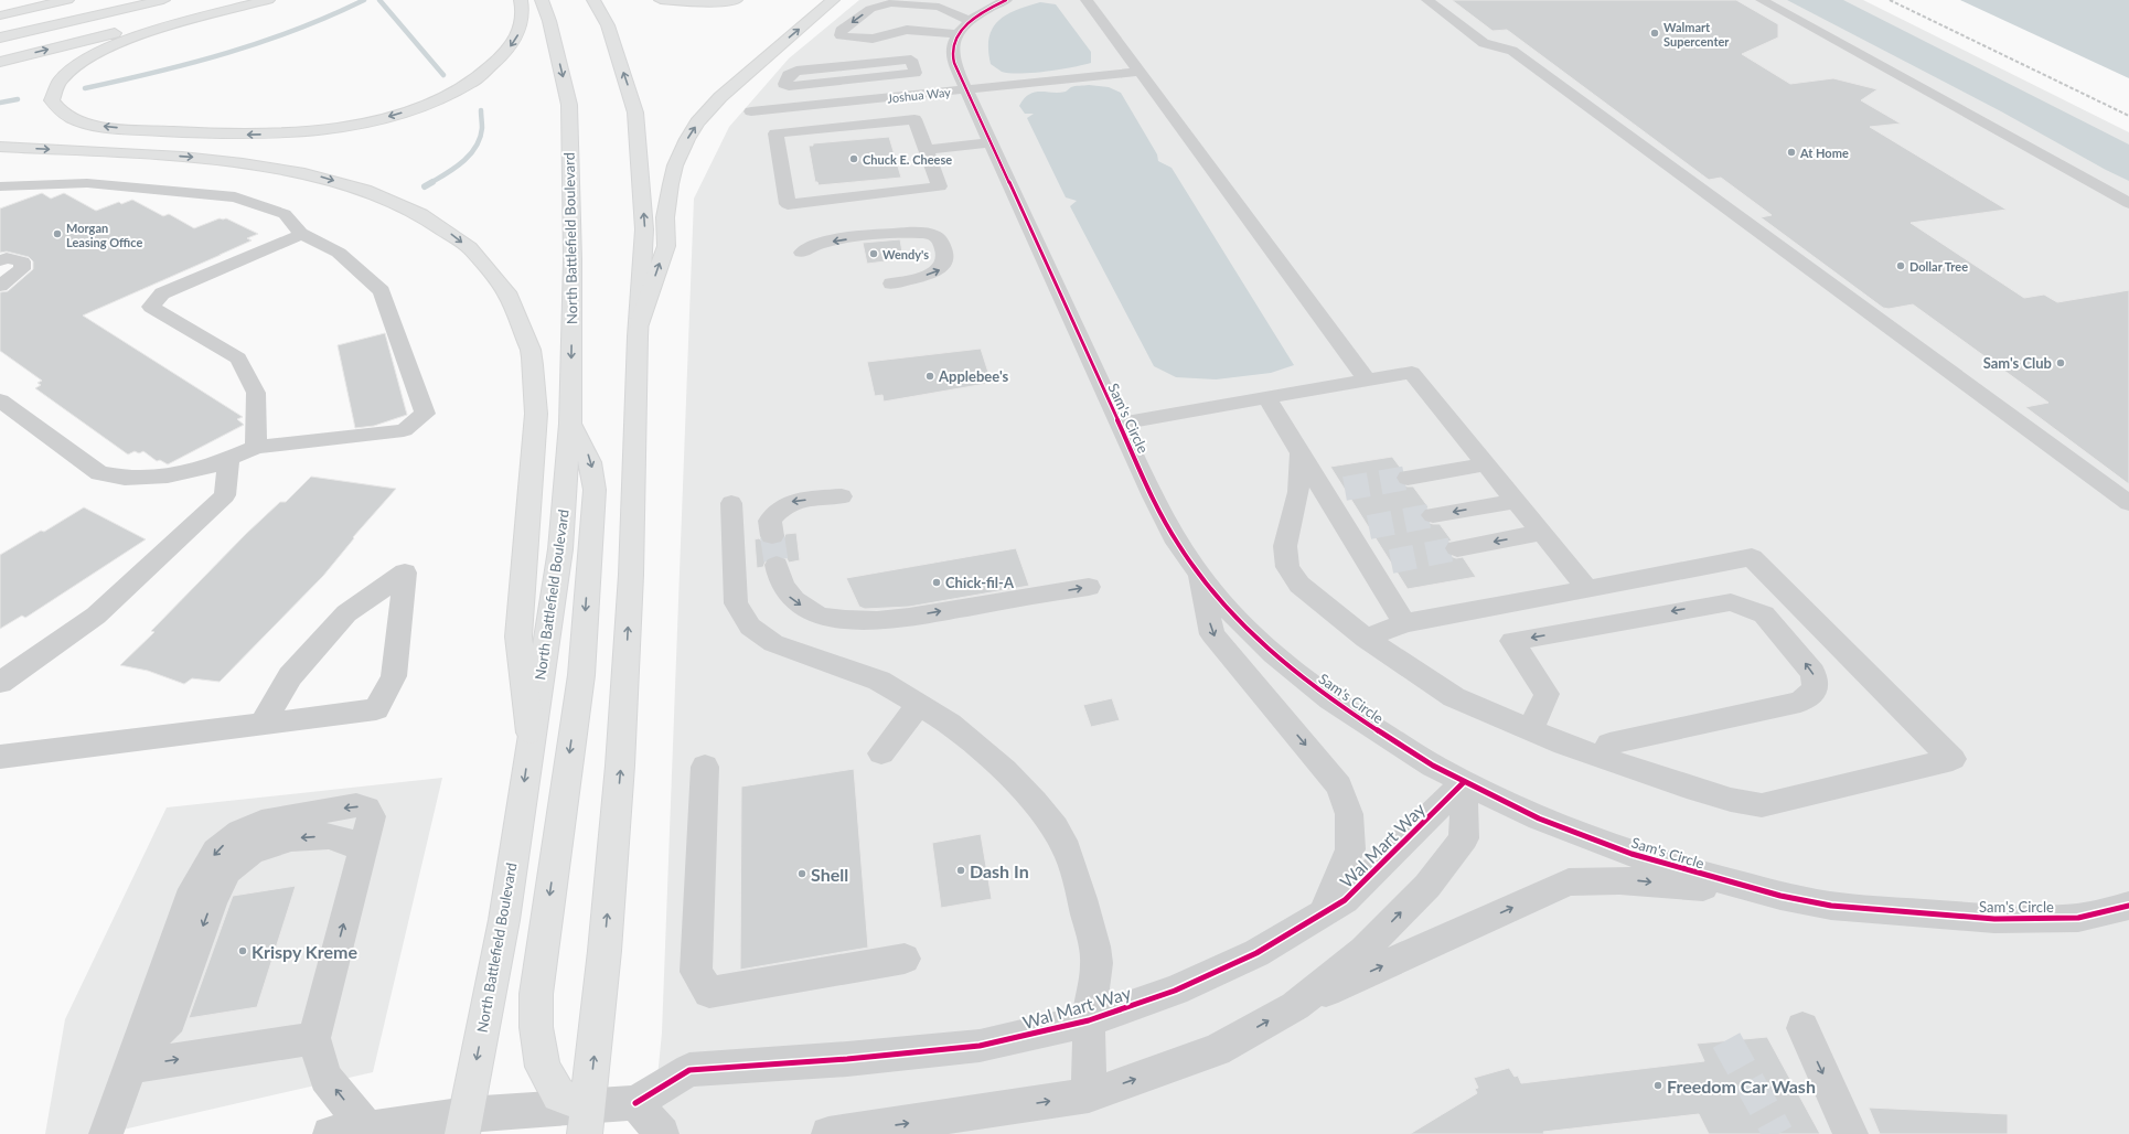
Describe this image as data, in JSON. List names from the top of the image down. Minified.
{"streets":{"main road":["North Battlefield Boulevard"],"street":["Joshua Way","Sam's Circle","Wal Mart Way"]},"crossings":[["Joshua Way","Sam's Circle"],["Sam's Circle","Wal Mart Way"]],"places":["Walmart Supercenter","At Home","Chuck E. Cheese","Morgan Leasing Office","Wendy's","Dollar Tree","Sam's Club","Applebee's","Chick-fil-A","Dash In","Shell","Krispy Kreme","Freedom Car Wash"]}
